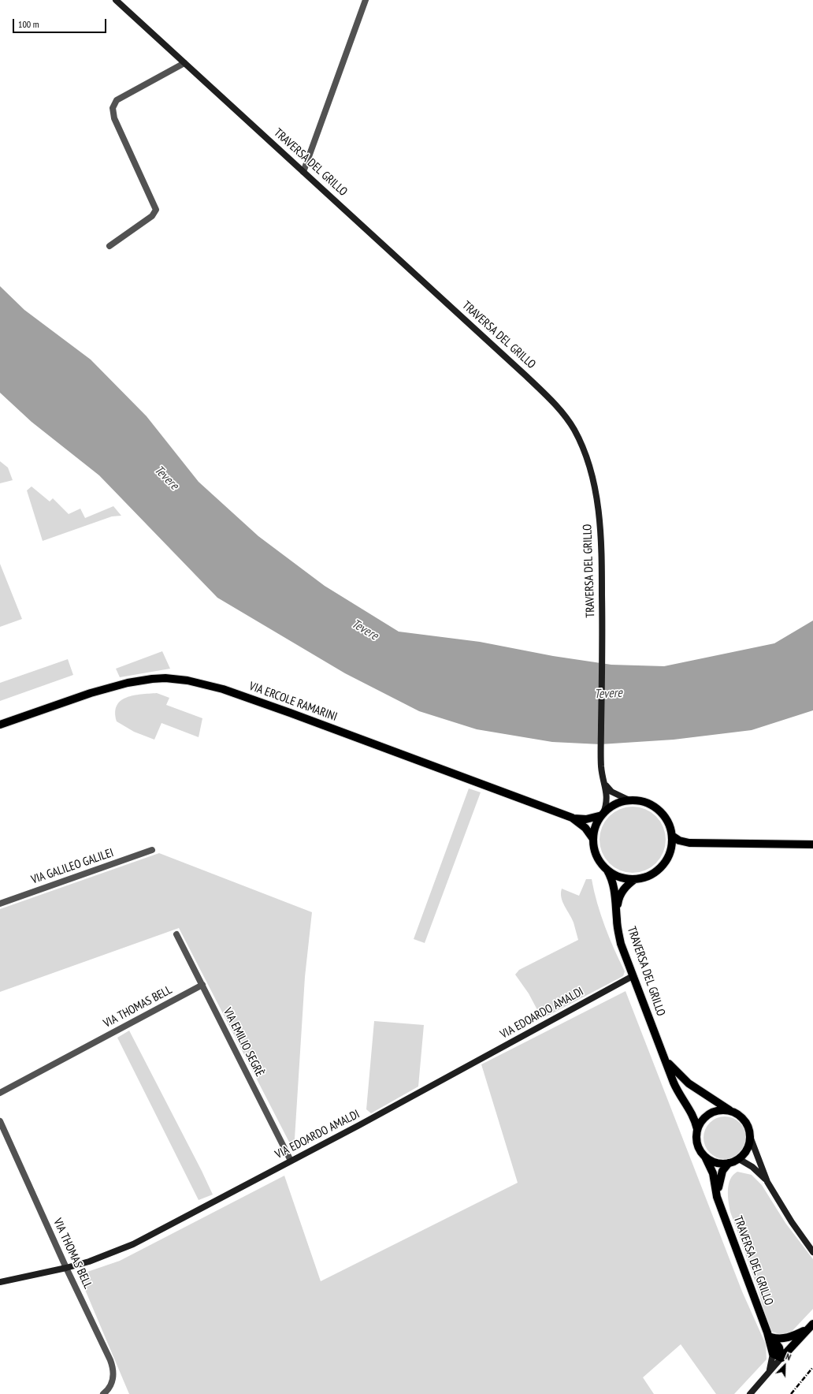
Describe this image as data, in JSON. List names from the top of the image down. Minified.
{"streets":{"main road":["TRAVERSA DEL GRILLO","VIA ERCOLE RAMARINI","VIA EDOARDO AMALDI"],"street":["VIA GALILEO GALILEI","VIA THOMAS BELL","VIA EMILIO SEGRÈ"]},"crossings":[["TRAVERSA DEL GRILLO","VIA ERCOLE RAMARINI"],["TRAVERSA DEL GRILLO","VIA EDOARDO AMALDI"],["VIA THOMAS BELL","VIA EDOARDO AMALDI"],["VIA THOMAS BELL","VIA EMILIO SEGRÈ"],["VIA EDOARDO AMALDI","VIA EMILIO SEGRÈ"]],"water":["Tevere"],"scale_bar":"100 m","north":"top right"}
